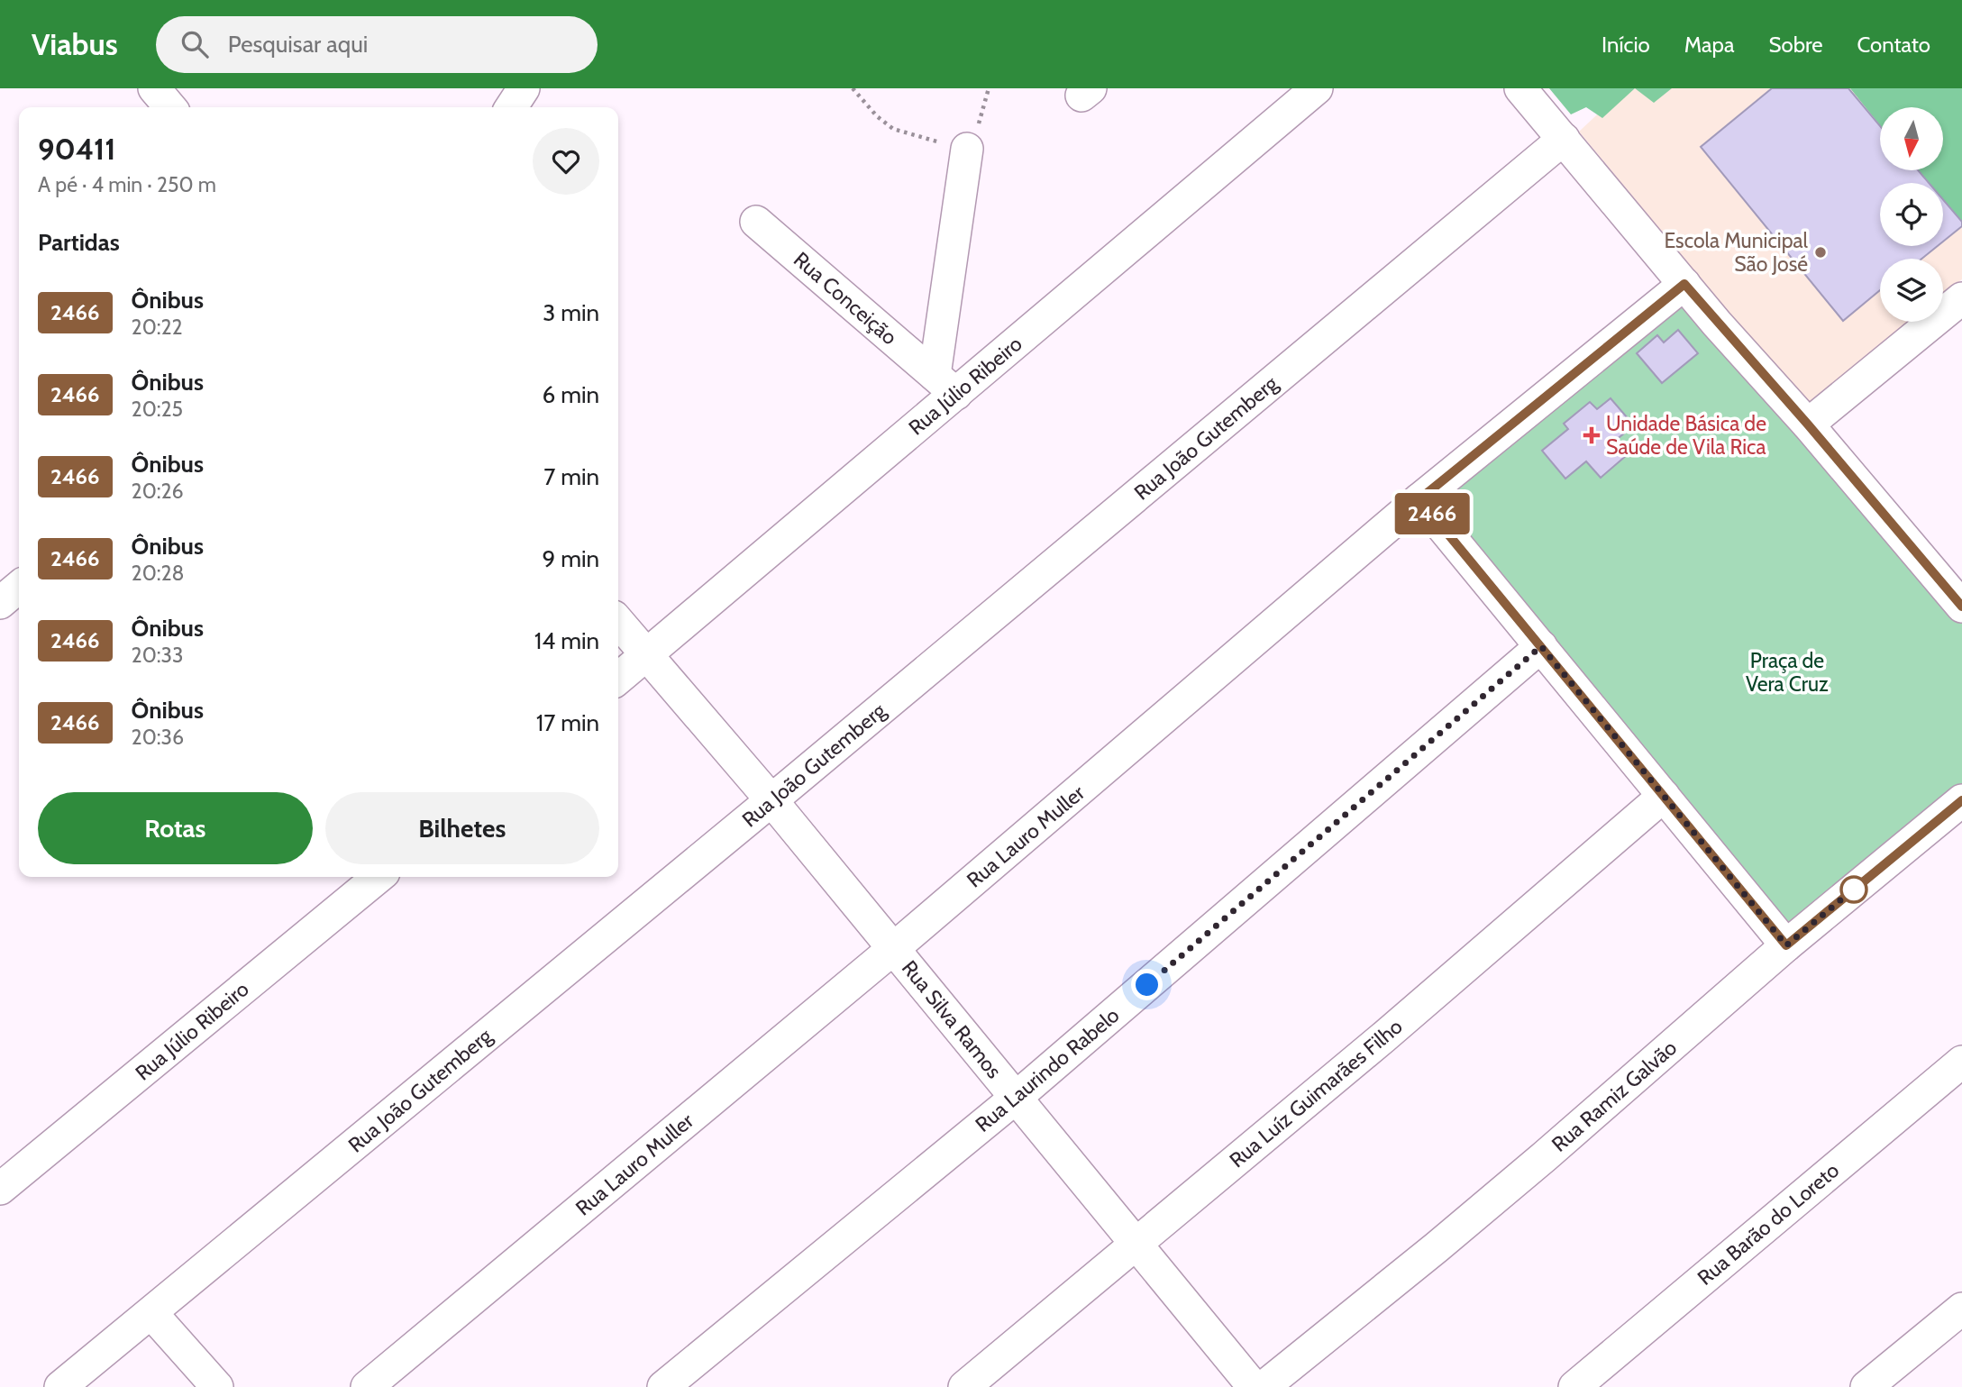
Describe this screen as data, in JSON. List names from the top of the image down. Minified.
{"streets":{"street":["Rua Conceição","Rua Júlio Ribeiro","Rua João Gutemberg","Rua Lauro Muller","Rua Silva Ramos","Rua Laurindo Rabelo","Rua Luíz Guimarães Filho","Rua Ramiz Galvão","Rua Barão do Loreto"]},"crossings":[["Rua Conceição","Rua Júlio Ribeiro"],["Rua Júlio Ribeiro","Rua Silva Ramos"],["Rua João Gutemberg","Rua Silva Ramos"],["Rua Lauro Muller","Rua Silva Ramos"],["Rua Silva Ramos","Rua Laurindo Rabelo"],["Rua Silva Ramos","Rua Luíz Guimarães Filho"]],"parks":["Praça de Vera Cruz"],"places":{"other":["Escola Municipal São José"],"health":["Unidade Básica de Saúde de Vila Rica"]},"lines":["bus line 2466"],"north":"bottom","page":{"header":"Viabus","search":"Pesquisar aqui","nav":["Início","Mapa","Sobre","Contato"],"on_map":"2466","heading":[["90411","A pé · 4 min · 250 m"],"Partidas"],"list":[{"mark":"2466","name":"Ônibus","note":"20:22","value":"3 min"},{"mark":"2466","name":"Ônibus","note":"20:25","value":"6 min"},{"mark":"2466","name":"Ônibus","note":"20:26","value":"7 min"},{"mark":"2466","name":"Ônibus","note":"20:28","value":"9 min"},{"mark":"2466","name":"Ônibus","note":"20:33","value":"14 min"},{"mark":"2466","name":"Ônibus","note":"20:36","value":"17 min"}],"buttons":["Rotas","Bilhetes"]}}
